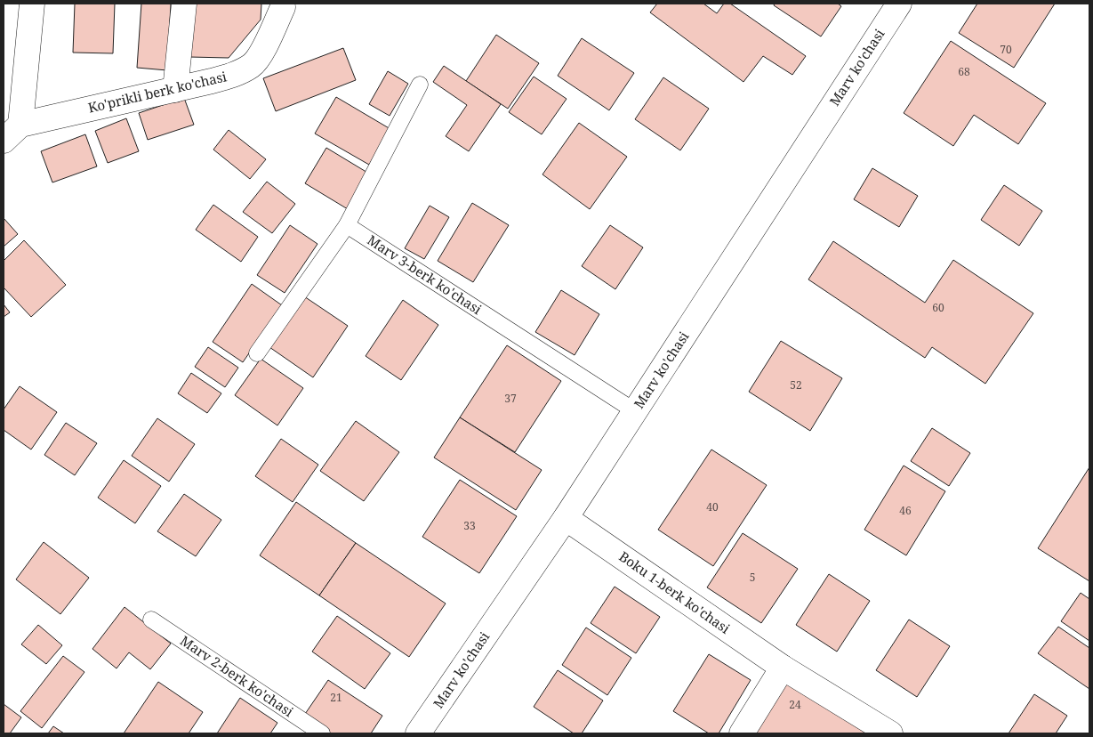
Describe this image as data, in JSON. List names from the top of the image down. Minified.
{"streets":{"street":["Marv ko'chasi","Ko'prikli berk ko'chasi","Boku 1-berk ko'chasi"],"lane":["Marv 3-berk ko'chasi","Marv 2-berk ko'chasi"]},"crossings":[["Marv ko'chasi","Marv 3-berk ko'chasi"],["Marv ko'chasi","Boku 1-berk ko'chasi"]],"house_numbers":["70","68","60","52","37","40","46","33","5","21","24"]}
